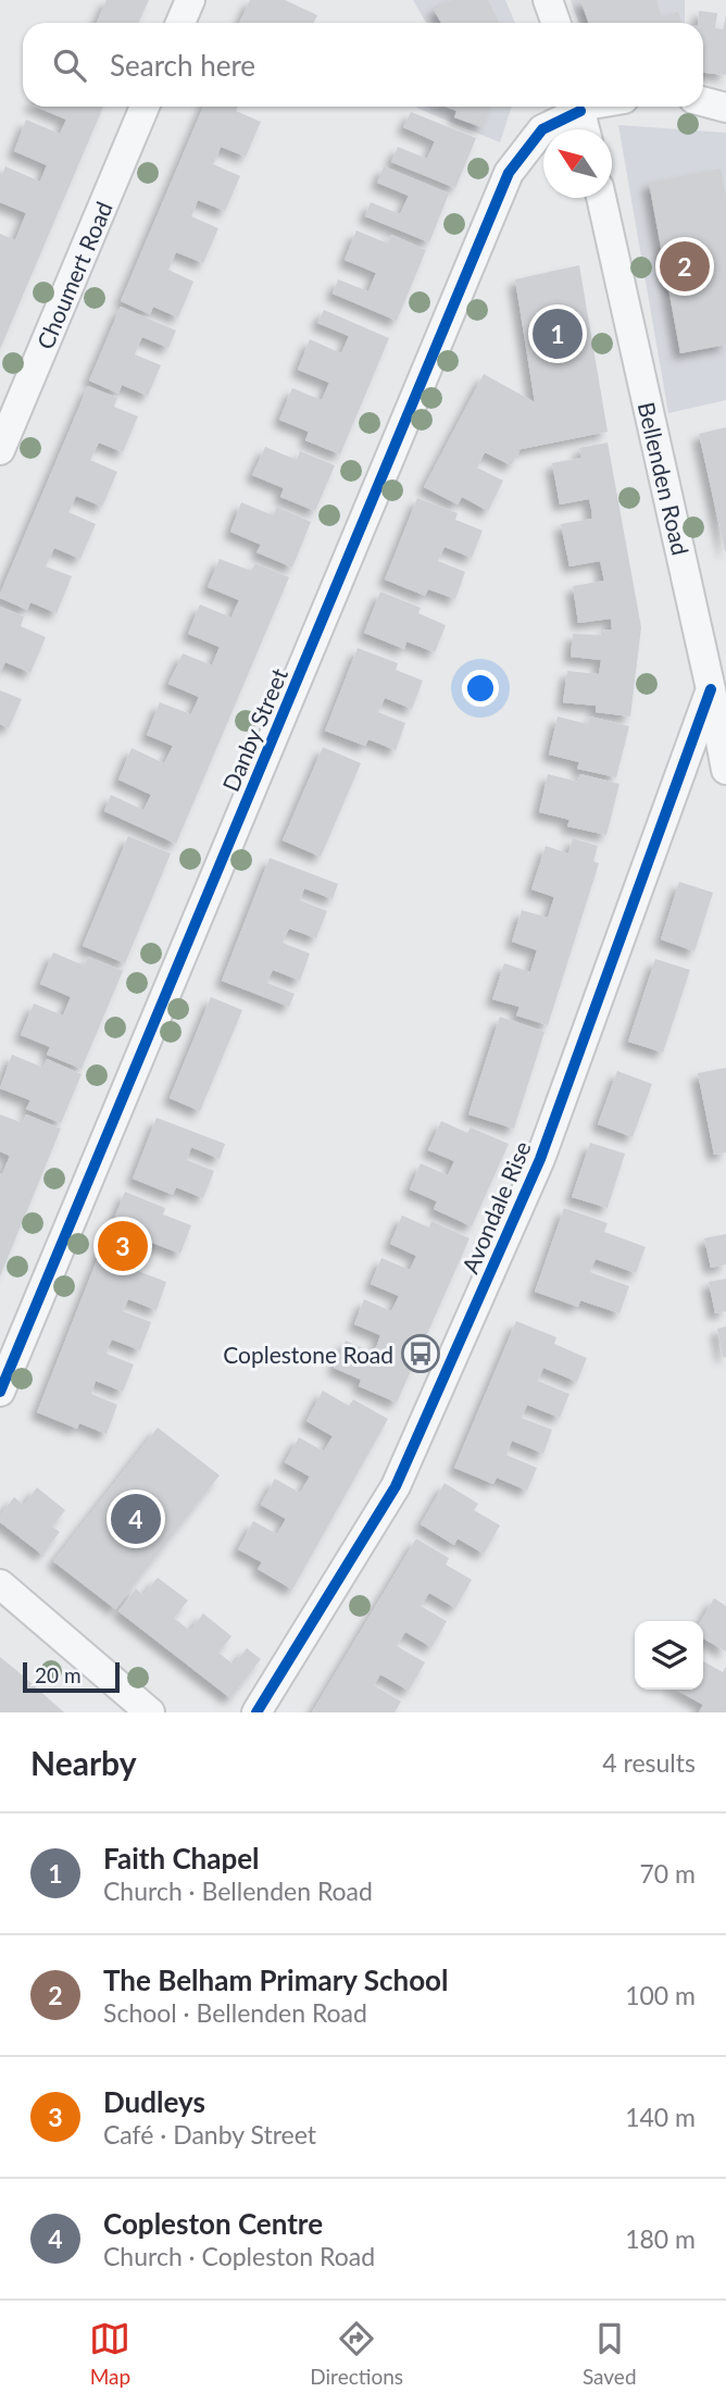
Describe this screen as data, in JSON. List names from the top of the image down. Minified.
{"streets":{"street":["Choumert Road","Bellenden Road","Danby Street","Avondale Rise"]},"crossings":[["Bellenden Road","Avondale Rise"]],"places":{"bus stop":["Coplestone Road"]},"scale_bar":"20 m","north":"top left","page":{"search":"Search here","pins":["2","1","3","4"],"scale":"20 m","heading":["Nearby","4 results"],"list":[{"mark":"1","name":"Faith Chapel","note":"Church · Bellenden Road","value":"70 m"},{"mark":"2","name":"The Belham Primary School","note":"School · Bellenden Road","value":"100 m"},{"mark":"3","name":"Dudleys","note":"Café · Danby Street","value":"140 m"},{"mark":"4","name":"Copleston Centre","note":"Church · Copleston Road","value":"180 m"}],"nav":["Map","Directions","Saved"]}}
